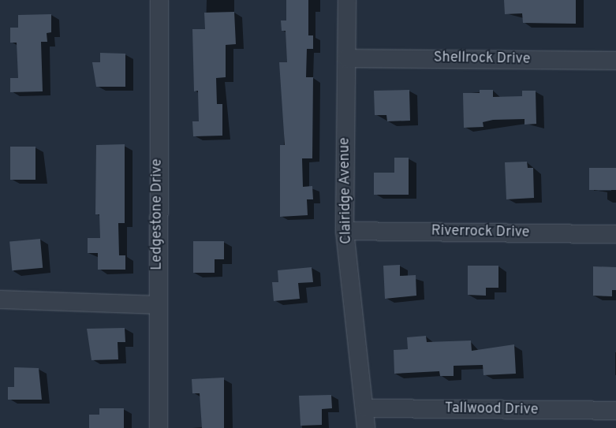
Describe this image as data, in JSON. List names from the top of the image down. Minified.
{"streets":{"street":["Shellrock Drive","Clairidge Avenue","Ledgestone Drive","Riverrock Drive","Tallwood Drive"]},"crossings":[["Shellrock Drive","Clairidge Avenue"],["Clairidge Avenue","Riverrock Drive"],["Clairidge Avenue","Tallwood Drive"]]}
